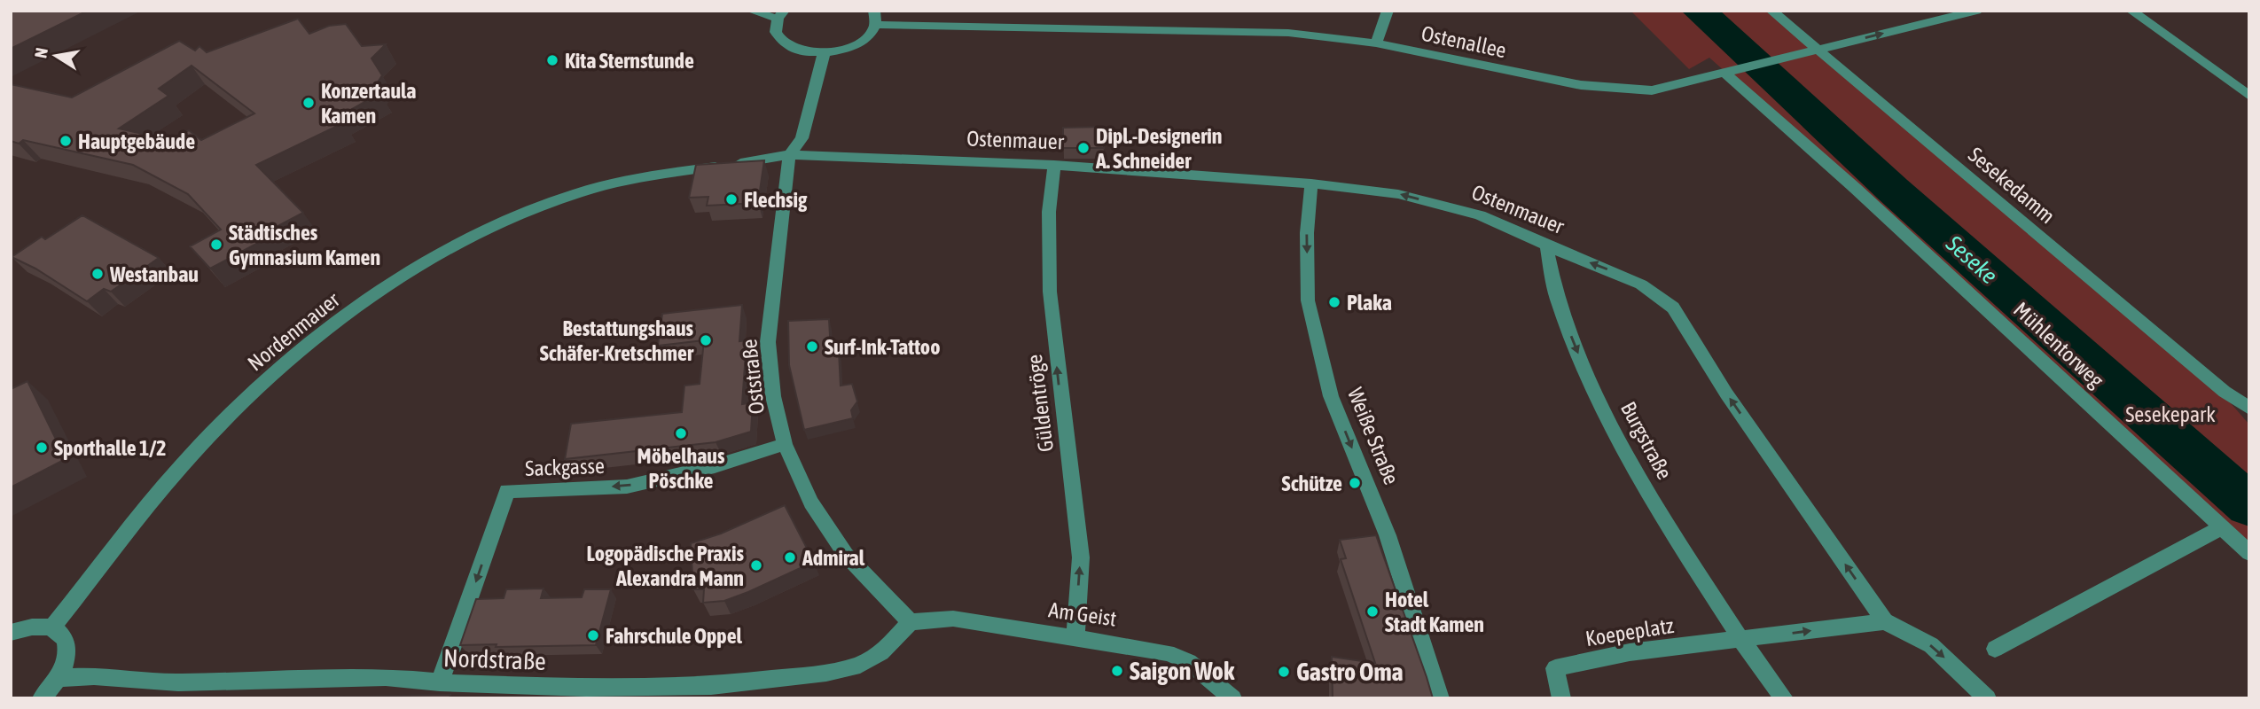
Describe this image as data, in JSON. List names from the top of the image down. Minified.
{"streets":{"street":["Ostenallee","Ostenmauer","Sesekedamm","Nordenmauer","Mühlentorweg","Oststraße","Güldentröge","Weiße Straße","Burgstraße","Sackgasse","Am Geist","Koepeplatz","Nordstraße"]},"crossings":[["Ostenallee","Sesekedamm"],["Ostenallee","Mühlentorweg"],["Ostenmauer","Nordenmauer"],["Ostenmauer","Oststraße"],["Ostenmauer","Güldentröge"],["Ostenmauer","Weiße Straße"],["Ostenmauer","Burgstraße"],["Ostenmauer","Koepeplatz"],["Nordenmauer","Oststraße"],["Oststraße","Sackgasse"],["Oststraße","Am Geist"],["Oststraße","Nordstraße"],["Güldentröge","Am Geist"],["Burgstraße","Koepeplatz"],["Sackgasse","Nordstraße"],["Am Geist","Nordstraße"]],"one_way":["Güldentröge","Weiße Straße","Burgstraße","Sackgasse","Koepeplatz"],"water":["Seseke"],"parks":["Sesekepark"],"places":["Kita Sternstunde","Konzertaula Kamen","Hauptgebäude","Dipl.-Designerin A. Schneider","Flechsig","Städtisches Gymnasium Kamen","Westanbau","Plaka","Bestattungshaus Schäfer-Kretschmer","Surf-Ink-Tattoo","Möbelhaus Pöschke","Sporthalle 1/2","Schütze","Admiral","Logopädische Praxis Alexandra Mann","Hotel Stadt Kamen","Fahrschule Oppel","Saigon Wok","Gastro Oma"],"north":"left"}
